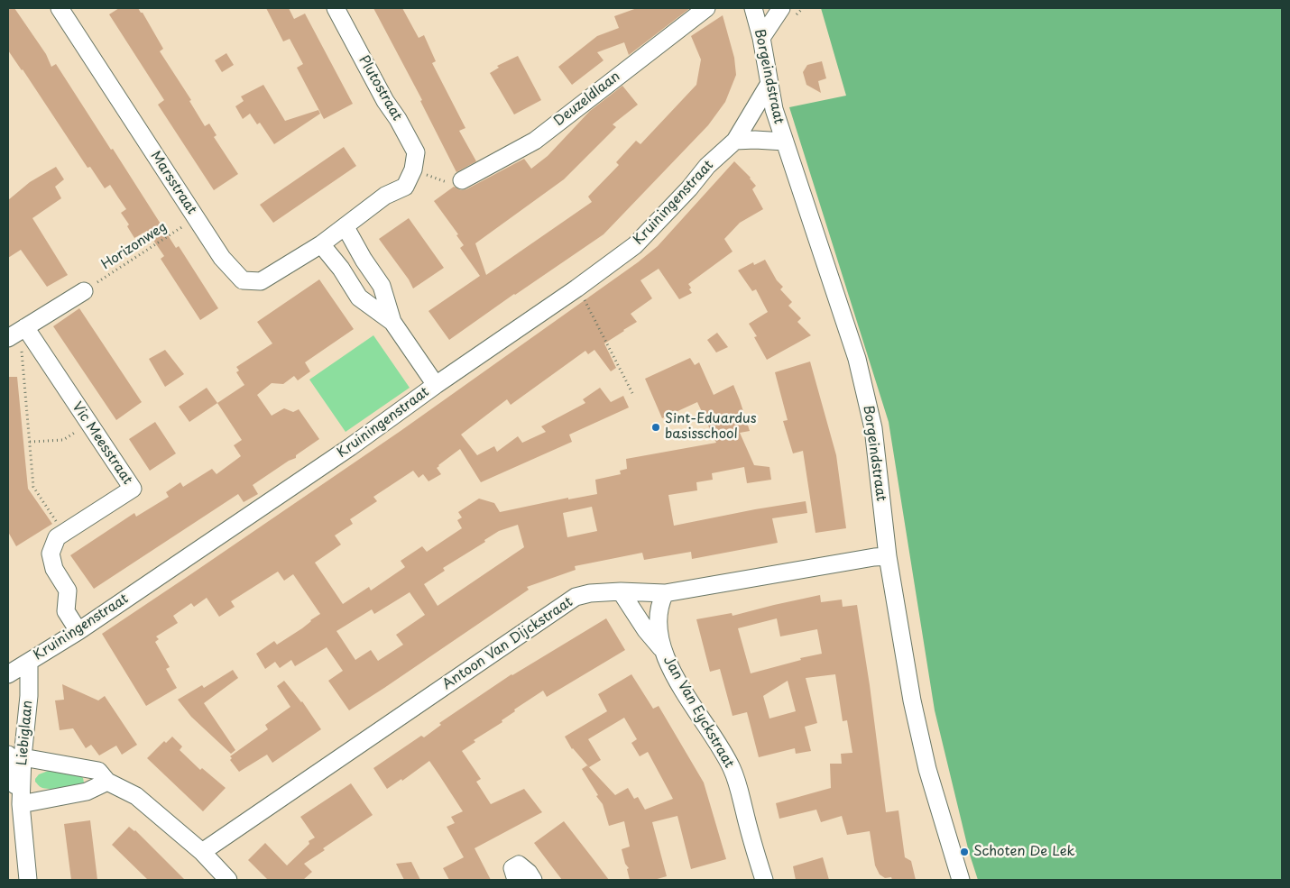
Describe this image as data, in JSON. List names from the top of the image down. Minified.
{"streets":{"street":["Borgeindstraat","Plutostraat","Deuzeldlaan","Marsstraat","Kruiningenstraat","Vic Meesstraat","Antoon Van Dijckstraat","Jan Van Eyckstraat","Liebiglaan"],"path":["Horizonweg"]},"crossings":[["Borgeindstraat","Kruiningenstraat"],["Borgeindstraat","Antoon Van Dijckstraat"],["Plutostraat","Marsstraat"],["Marsstraat","Horizonweg"],["Kruiningenstraat","Vic Meesstraat"],["Kruiningenstraat","Liebiglaan"],["Antoon Van Dijckstraat","Jan Van Eyckstraat"]],"places":["Sint-Eduardus basisschool","Schoten De Lek"]}
